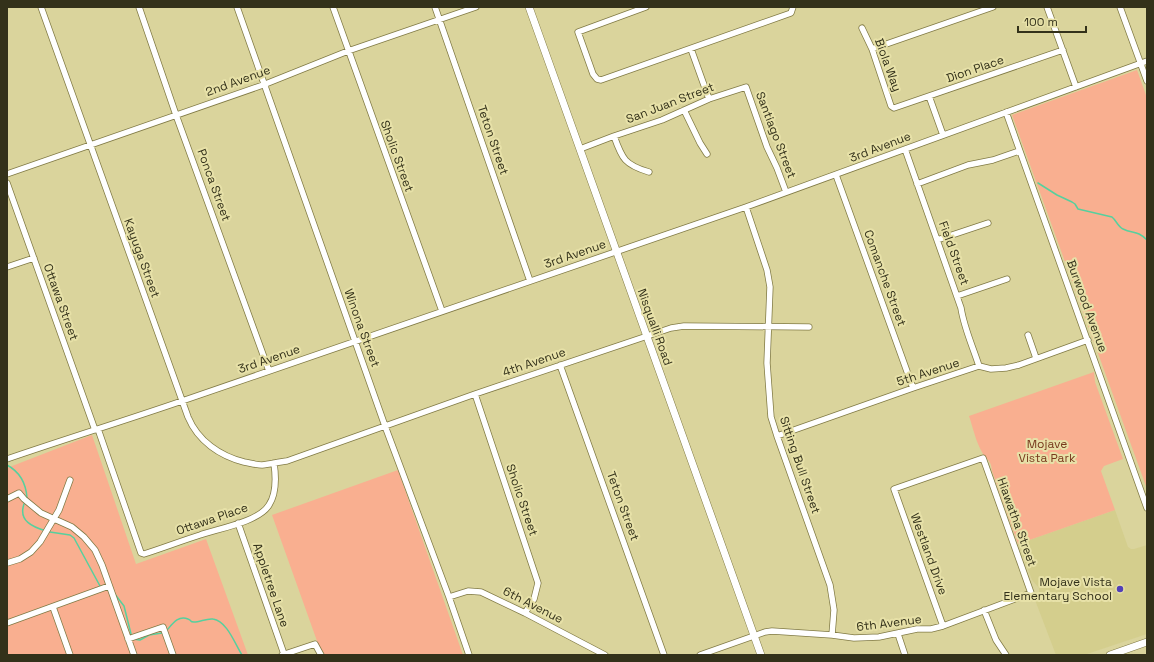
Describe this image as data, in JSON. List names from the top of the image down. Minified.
{"streets":{"main road":["Nisqualli Road"],"street":["Biola Way","Dion Place","2nd Avenue","San Juan Street","Santiago Street","Teton Street","3rd Avenue","Sholic Street","Ponca Street","Field Street","Kayuga Street","Comanche Street","Ottawa Street","Burwood Avenue","Winona Street","4th Avenue","5th Avenue","Sitting Bull Street","Ottawa Place","Hiawatha Street","Westland Drive","Appletree Lane","6th Avenue"]},"crossings":[["Biola Way","Dion Place"],["2nd Avenue","Teton Street"],["2nd Avenue","Sholic Street"],["2nd Avenue","Ponca Street"],["2nd Avenue","Kayuga Street"],["2nd Avenue","Winona Street"],["San Juan Street","Santiago Street"],["San Juan Street","Nisqualli Road"],["Santiago Street","3rd Avenue"],["Teton Street","3rd Avenue"],["Teton Street","4th Avenue"],["3rd Avenue","Sholic Street"],["3rd Avenue","Ponca Street"],["3rd Avenue","Field Street"],["3rd Avenue","Kayuga Street"],["3rd Avenue","Comanche Street"],["3rd Avenue","Ottawa Street"],["3rd Avenue","Burwood Avenue"],["3rd Avenue","Nisqualli Road"],["3rd Avenue","Winona Street"],["3rd Avenue","Sitting Bull Street"],["Sholic Street","4th Avenue"],["Sholic Street","6th Avenue"],["Field Street","5th Avenue"],["Kayuga Street","4th Avenue"],["Kayuga Street","Ottawa Place"],["Comanche Street","5th Avenue"],["Ottawa Street","Ottawa Place"],["Burwood Avenue","5th Avenue"],["Nisqualli Road","4th Avenue"],["Nisqualli Road","6th Avenue"],["Winona Street","4th Avenue"],["Winona Street","6th Avenue"],["4th Avenue","Sitting Bull Street"],["4th Avenue","Ottawa Place"],["5th Avenue","Sitting Bull Street"],["Sitting Bull Street","6th Avenue"],["Ottawa Place","Appletree Lane"],["Hiawatha Street","Westland Drive"],["Hiawatha Street","6th Avenue"],["Westland Drive","6th Avenue"]],"parks":["Mojave Vista Park"],"places":["Mojave Vista Elementary School"],"scale_bar":"100 m"}
